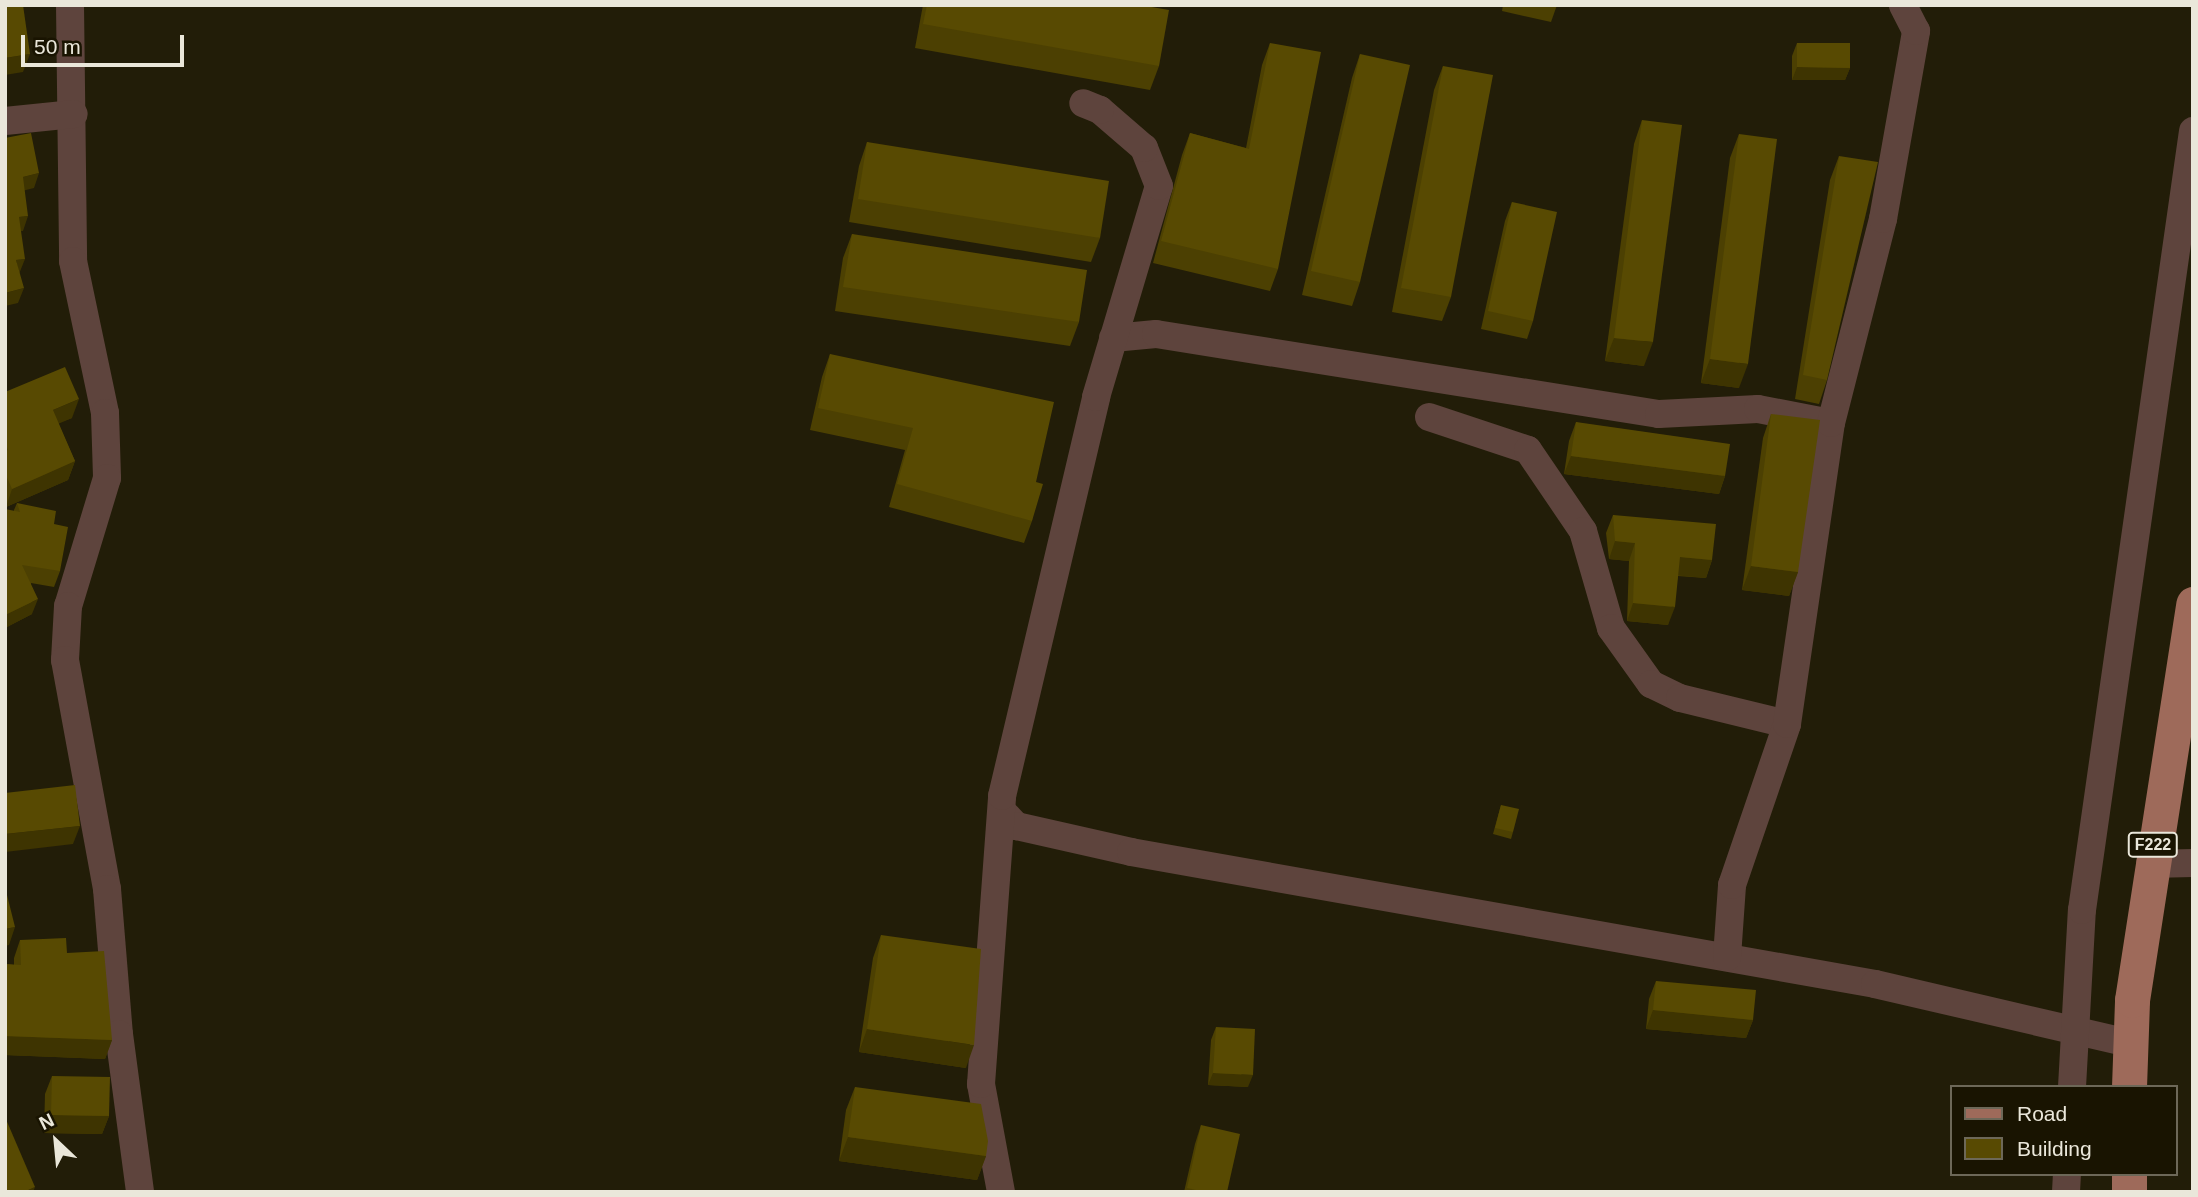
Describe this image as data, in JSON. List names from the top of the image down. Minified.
{"streets":{"main road":["F222"]},"legend":["Road","Building"],"scale_bar":"50 m","north":"top left"}
